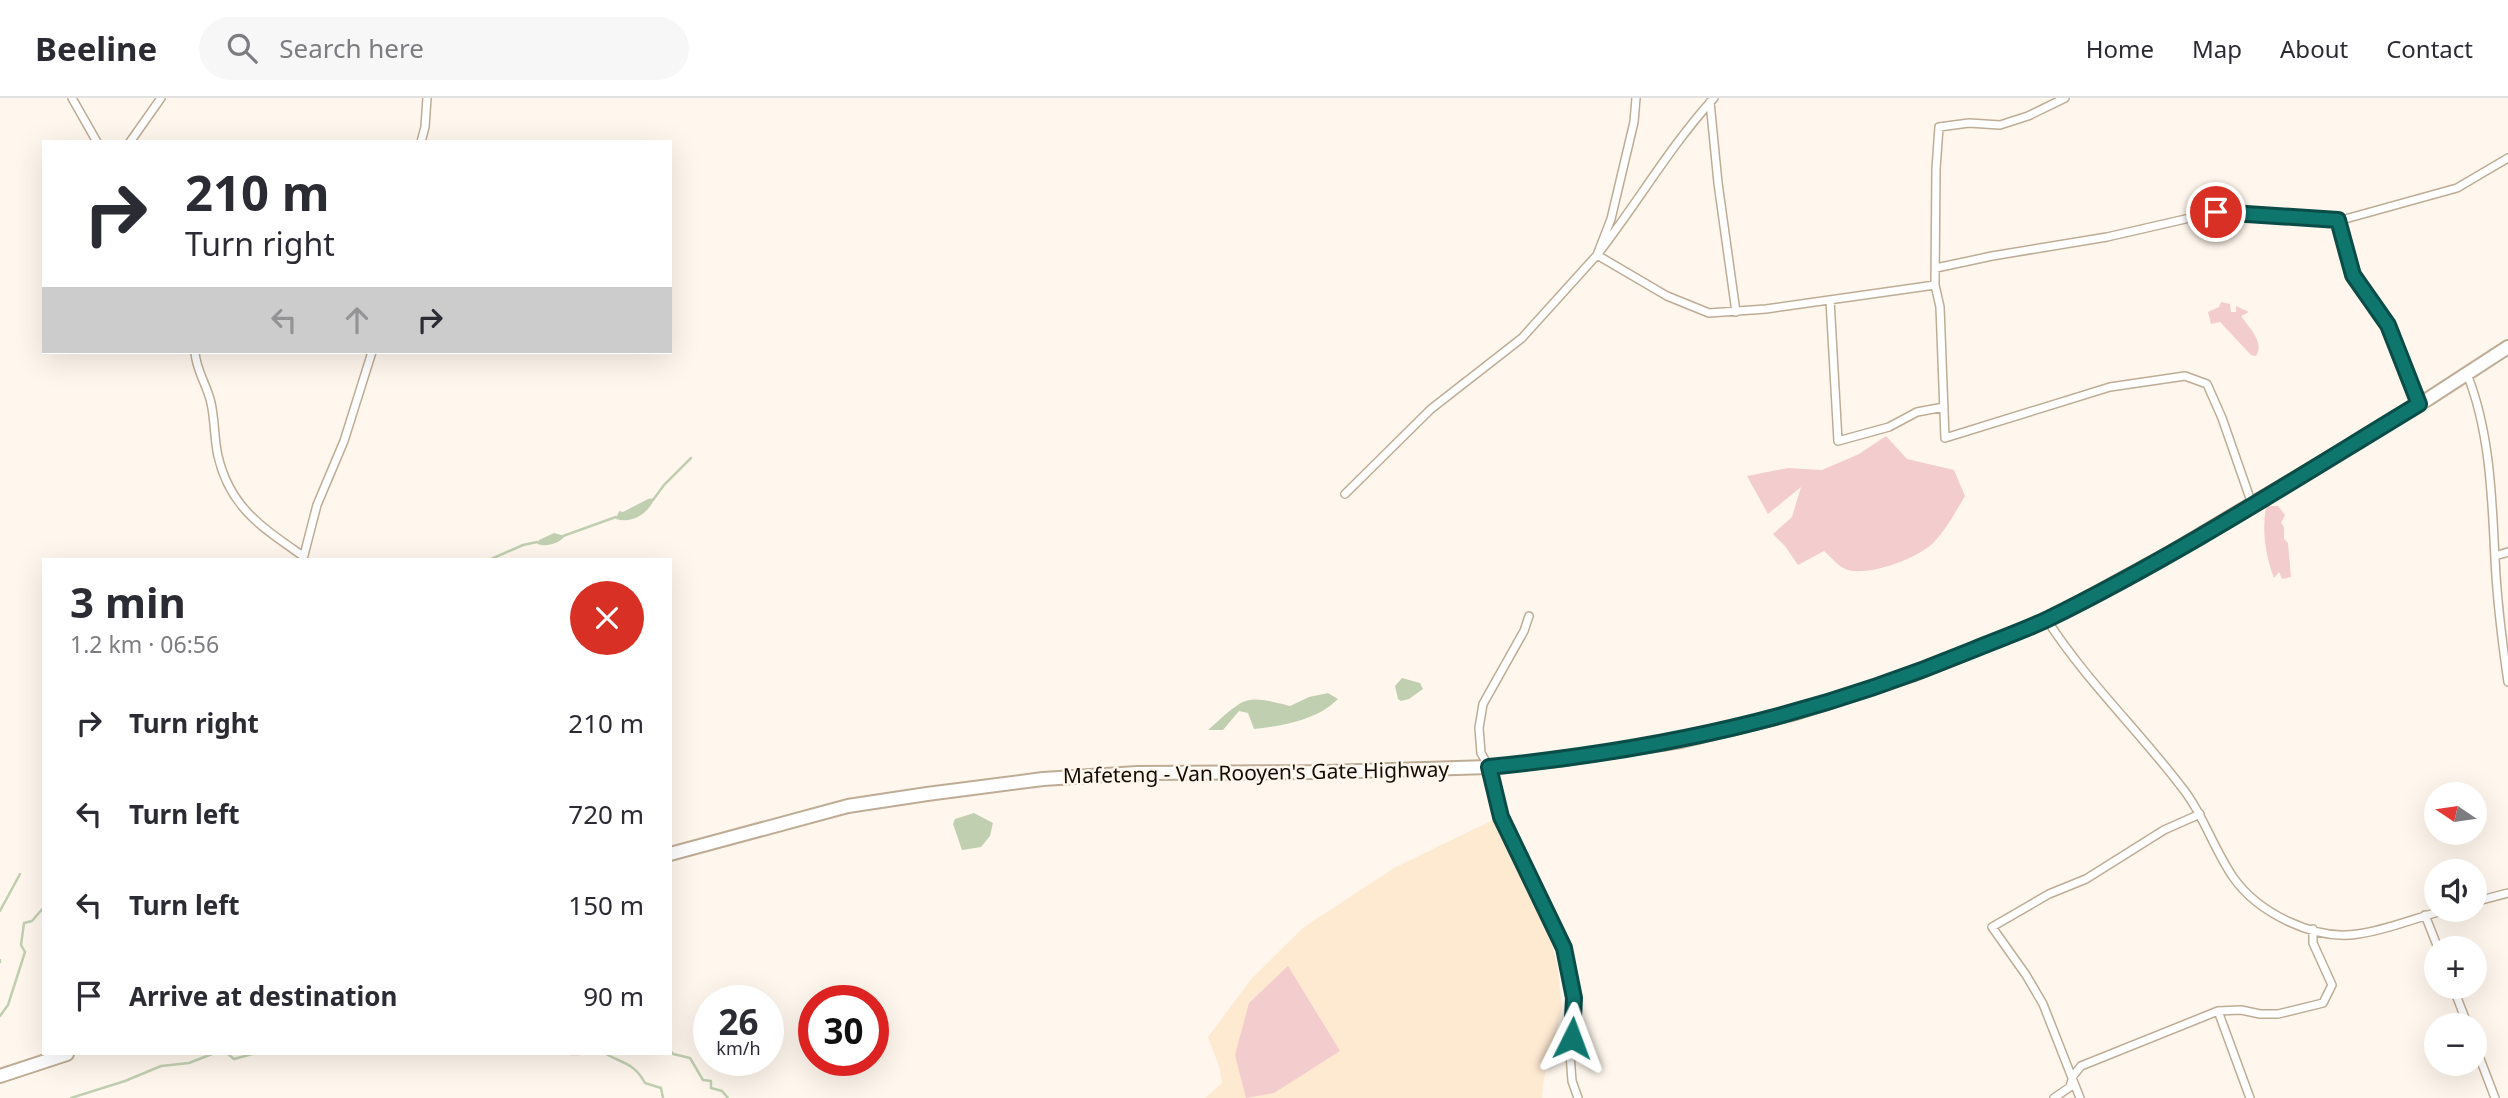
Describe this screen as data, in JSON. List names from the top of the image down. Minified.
{"streets":{"main road":["Mafeteng - Van Rooyen's Gate Highway"]},"north":"left","page":{"header":"Beeline","search":"Search here","nav":["Home","Map","About","Contact"],"turn":["210 m","Turn right"],"heading":["3 min","1.2 km · 06:56"],"list":[{"name":"Turn right","value":"210 m"},{"name":"Turn left","value":"720 m"},{"name":"Turn left","value":"150 m"},{"name":"Arrive at destination","value":"90 m"}],"map_buttons":["+","−"],"speed":"26 km/h","limit":"30"}}
